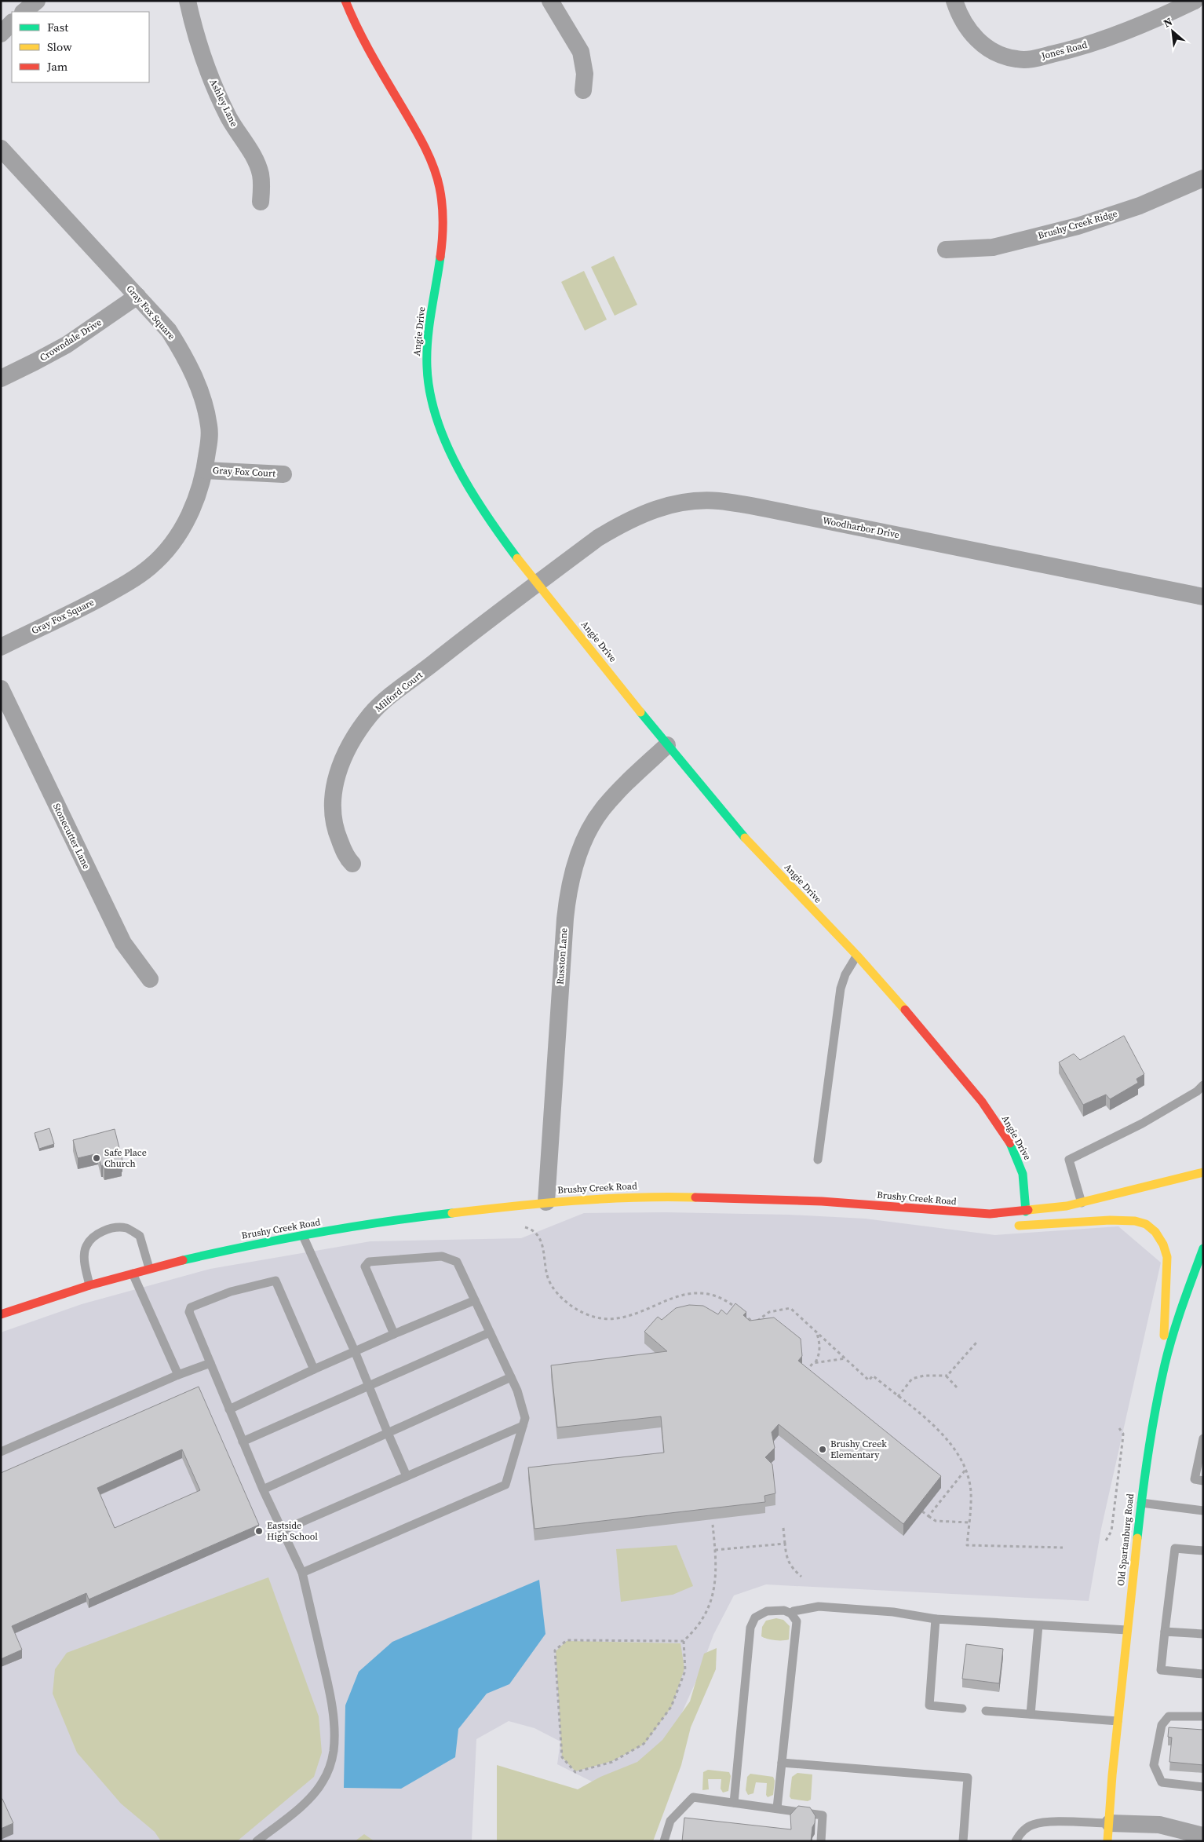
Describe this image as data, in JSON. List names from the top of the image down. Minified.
{"streets":{"street":["Jones Road","Ashley Lane","Brushy Creek Ridge","Gray Fox Square","Angie Drive","Crowndale Drive","Gray Fox Court","Woodharbor Drive","Milford Court","Stonecutter Lane","Russton Lane","Brushy Creek Road","Old Spartanburg Road"]},"crossings":[["Gray Fox Square","Crowndale Drive"],["Gray Fox Square","Gray Fox Court"],["Angie Drive","Woodharbor Drive"],["Angie Drive","Milford Court"],["Angie Drive","Russton Lane"],["Angie Drive","Brushy Creek Road"],["Woodharbor Drive","Milford Court"],["Russton Lane","Brushy Creek Road"]],"places":["Safe Place Church","Brushy Creek Elementary","Eastside High School"],"legend":["Fast","Slow","Jam"],"north":"top left"}
